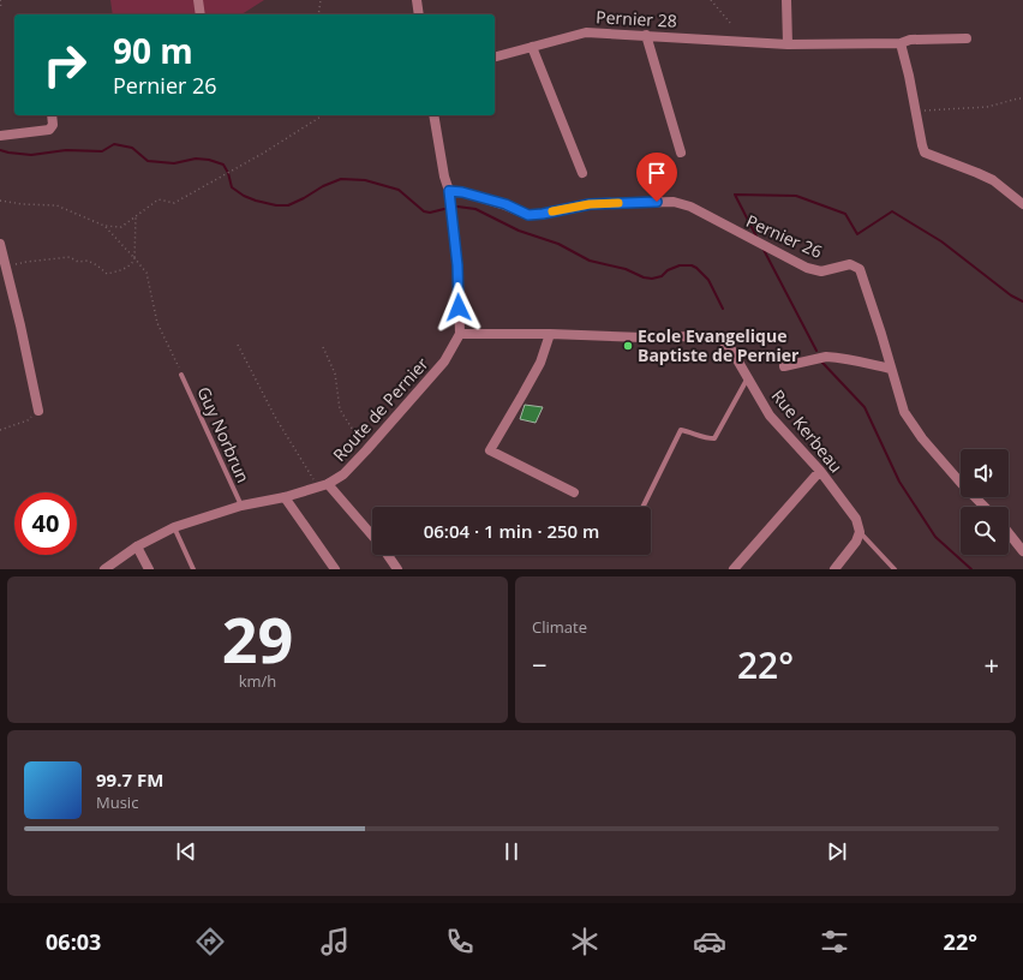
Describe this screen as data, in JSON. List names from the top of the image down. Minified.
{"streets":{"street":["Pernier 28","Pernier 26","Route de Pernier","Rue Kerbeau"],"lane":["Guy Norbrun"]},"crossings":[["Route de Pernier","Rue Kerbeau"],["Route de Pernier","Guy Norbrun"]],"places":["Ecole Evangelique Baptiste de Pernier"],"page":{"turn":["90 m","Pernier 26"],"limit":"40","trip":"06:04 · 1 min · 250 m","tile":[["29","km/h"],"Climate"],"heat":["−","22°","+"],"song":["99.7 FM","Music"],"tabs":["06:03","22°"]}}
